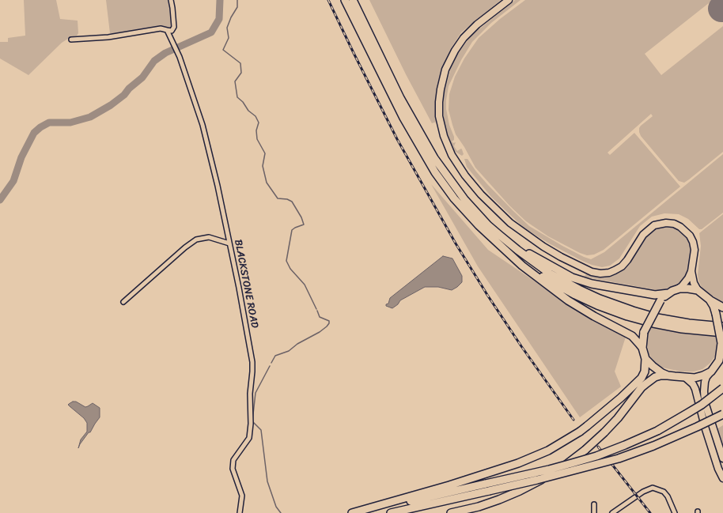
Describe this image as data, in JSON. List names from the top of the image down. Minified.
{"streets":{"street":["BLACKSTONE ROAD"]}}
